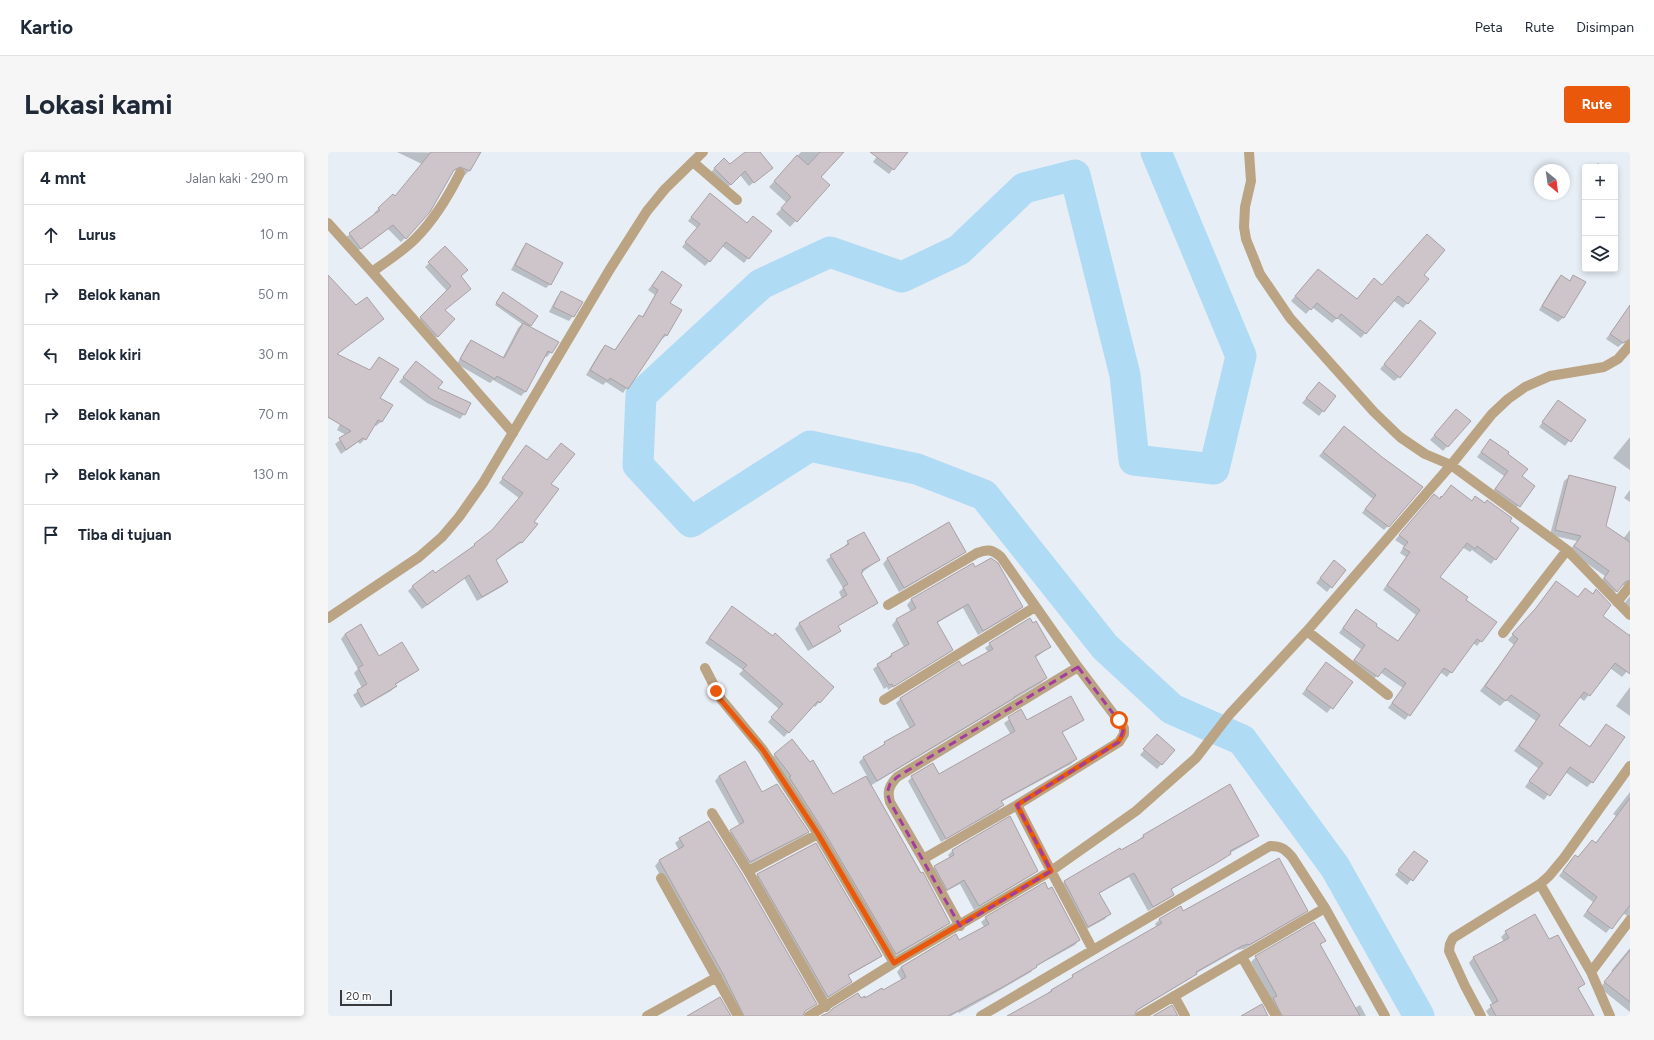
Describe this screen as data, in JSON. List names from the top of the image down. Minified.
{"scale_bar":"20 m","north":"bottom right","page":{"header":"Kartio","nav":["Peta","Rute","Disimpan"],"buttons":"Rute","title":"Lokasi kami","heading":["4 mnt","Jalan kaki · 290 m"],"map_buttons":["+","−"],"list":[["Lurus","10 m"],["Belok kanan","50 m"],["Belok kiri","30 m"],["Belok kanan","70 m"],["Belok kanan","130 m"],"Tiba di tujuan"],"scale":"20 m"}}
